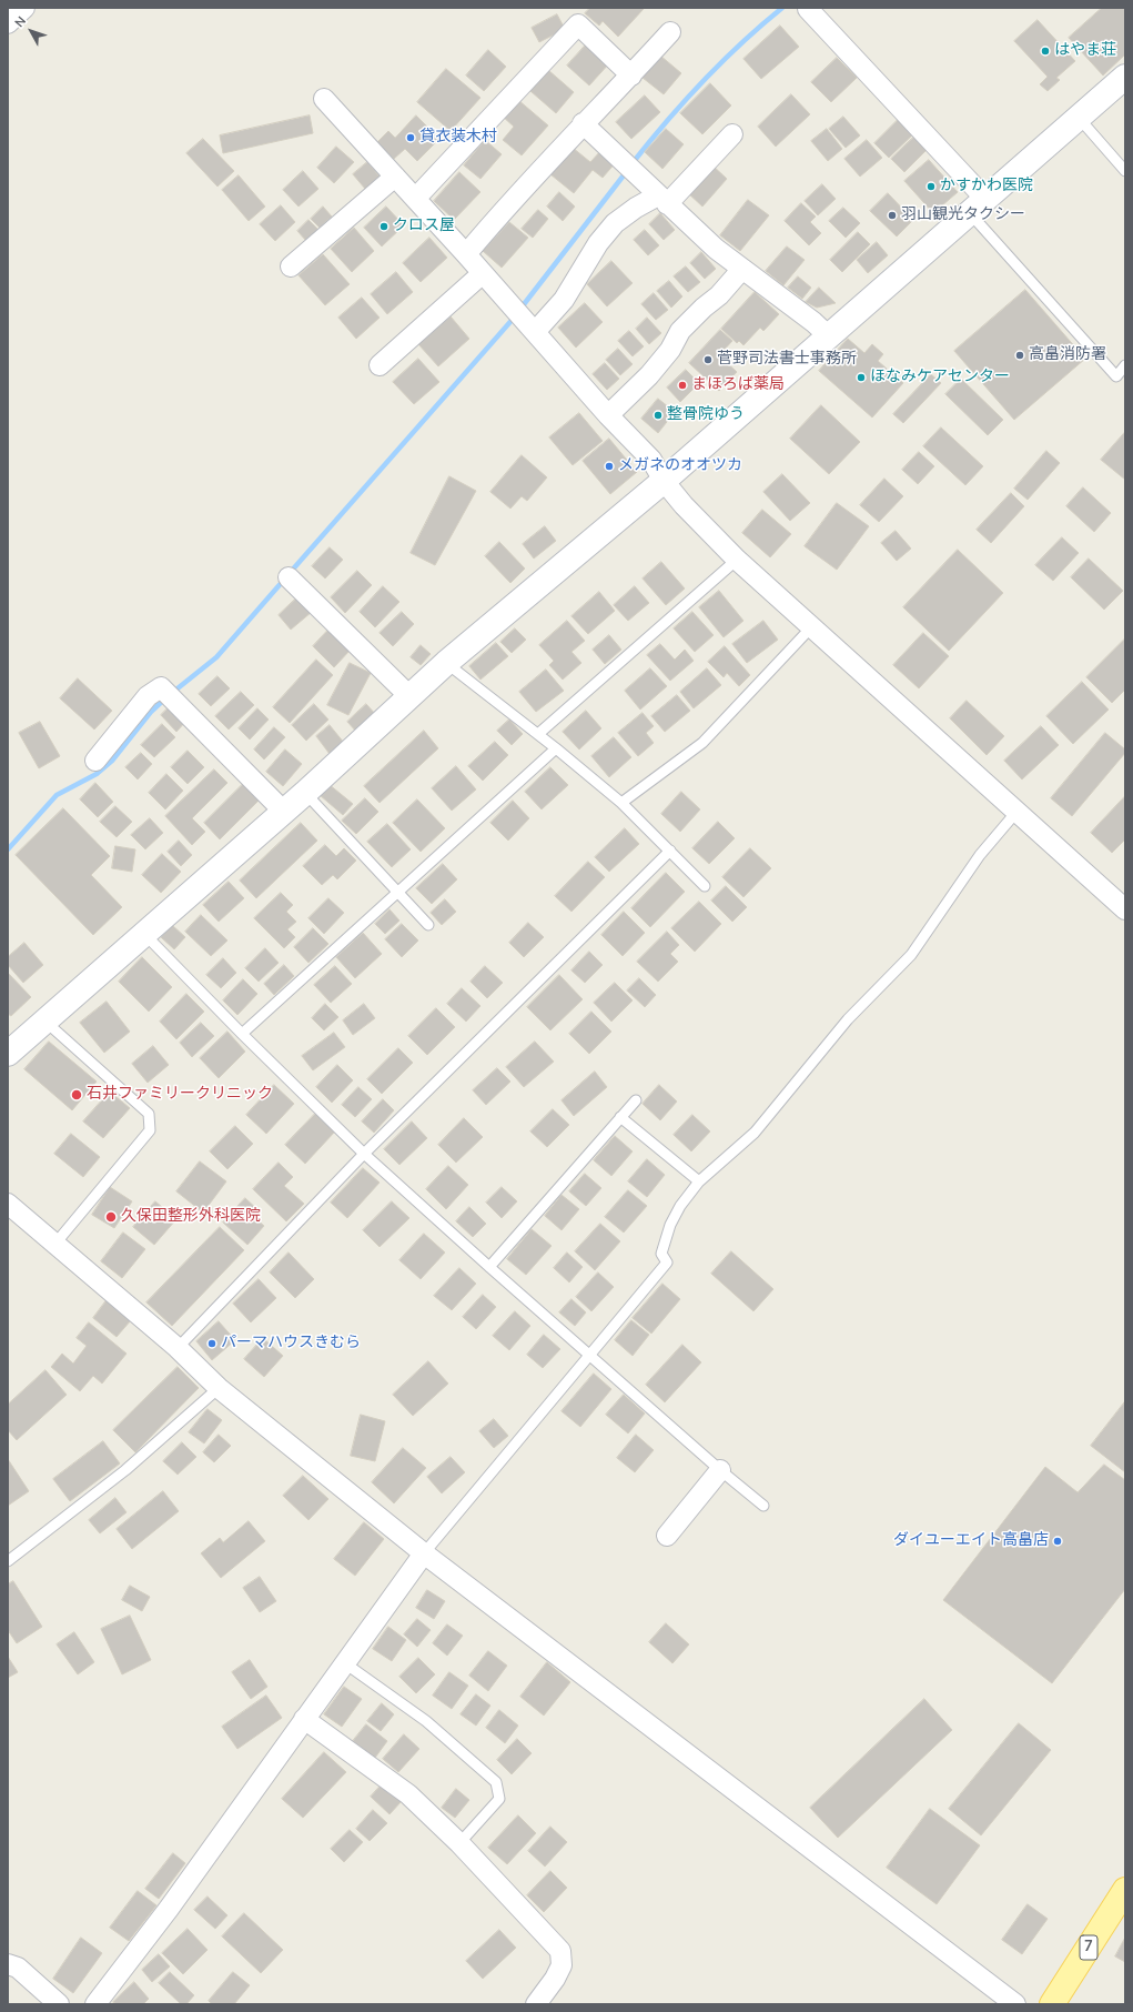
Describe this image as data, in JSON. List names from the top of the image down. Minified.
{"streets":{"main road":["7"]},"places":["はやま荘","貸衣装木村","かすかわ医院","羽山観光タクシー","クロス屋","高畠消防署","菅野司法書士事務所","ほなみケアセンター","まほろば薬局","整骨院ゆう","メガネのオオツカ","石井ファミリークリニック","久保田整形外科医院","パーマハウスきむら","ダイユーエイト高畠店"],"north":"top left"}
